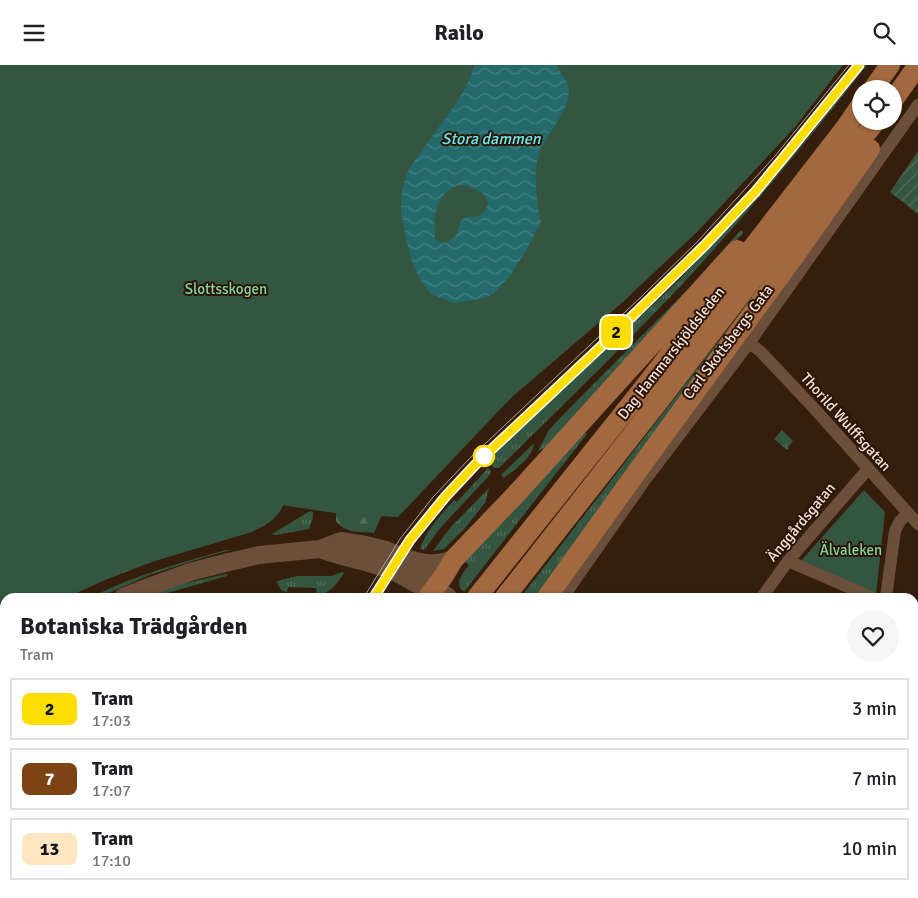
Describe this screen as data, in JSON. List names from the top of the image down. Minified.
{"streets":{"main road":["Dag Hammarskjöldsleden"],"street":["Carl Skottsbergs Gata","Thorild Wulffsgatan","Änggårdsgatan"]},"crossings":[["Carl Skottsbergs Gata","Thorild Wulffsgatan"],["Thorild Wulffsgatan","Änggårdsgatan"]],"water":["Stora dammen"],"parks":["Slottsskogen","Älvaleken"],"lines":["tram line 2"],"page":{"header":"Railo","on_map":"2","heading":["Botaniska Trädgården","Tram"],"list":[{"mark":"2","name":"Tram","note":"17:03","value":"3 min"},{"mark":"7","name":"Tram","note":"17:07","value":"7 min"},{"mark":"13","name":"Tram","note":"17:10","value":"10 min"}]}}
